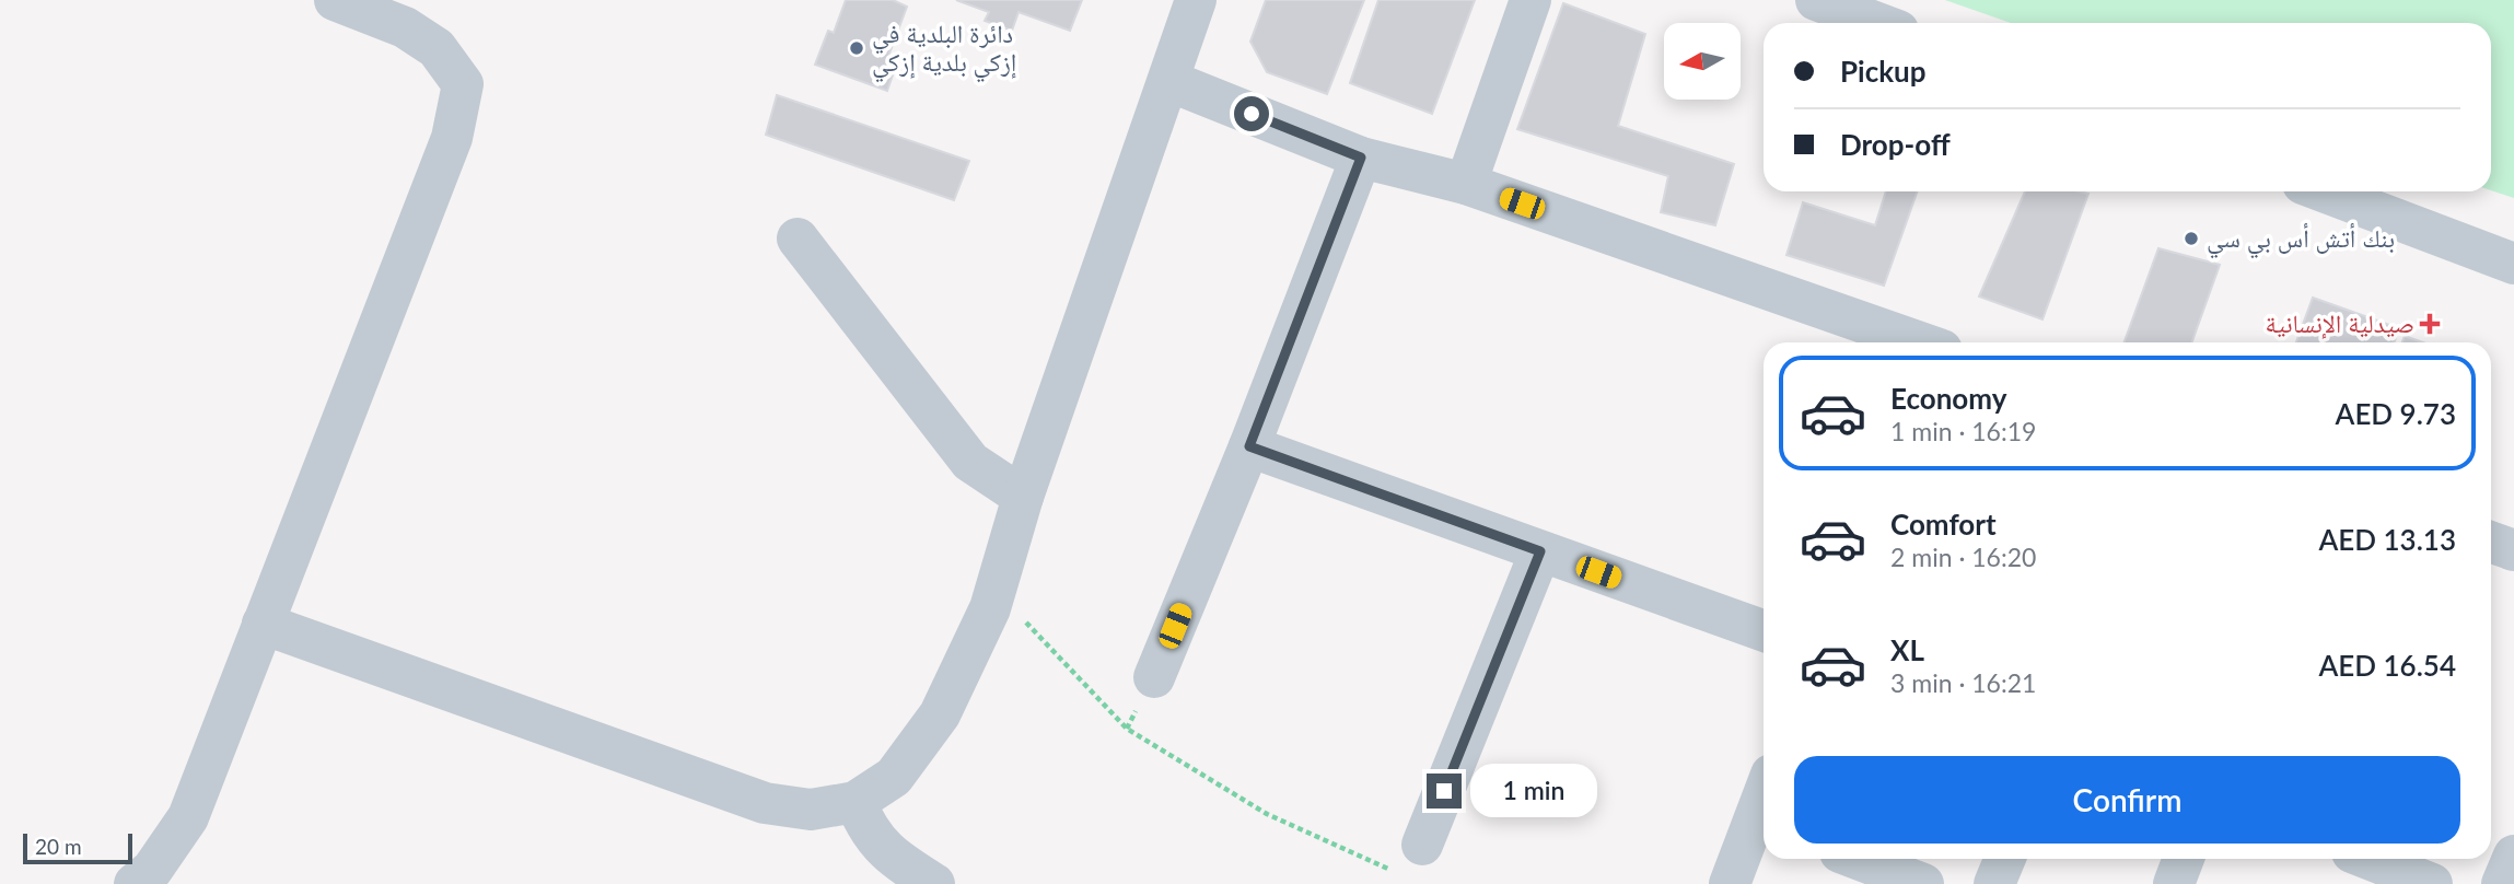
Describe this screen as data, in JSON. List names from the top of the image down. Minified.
{"places":{"other":["دائرة البلدية في إزكي بلدية إزكي","بنك أتش أس بي سي"],"health":["صيدلية الإنسانية"]},"scale_bar":"20 m","north":"left","page":{"banner":["Pickup","Drop-off"],"list":[{"name":"Economy","note":"1 min · 16:19","value":"AED 9.73"},{"name":"Comfort","note":"2 min · 16:20","value":"AED 13.13"},{"name":"XL","note":"3 min · 16:21","value":"AED 16.54"}],"buttons":"Confirm","bubble":"1 min","scale":"20 m"}}
